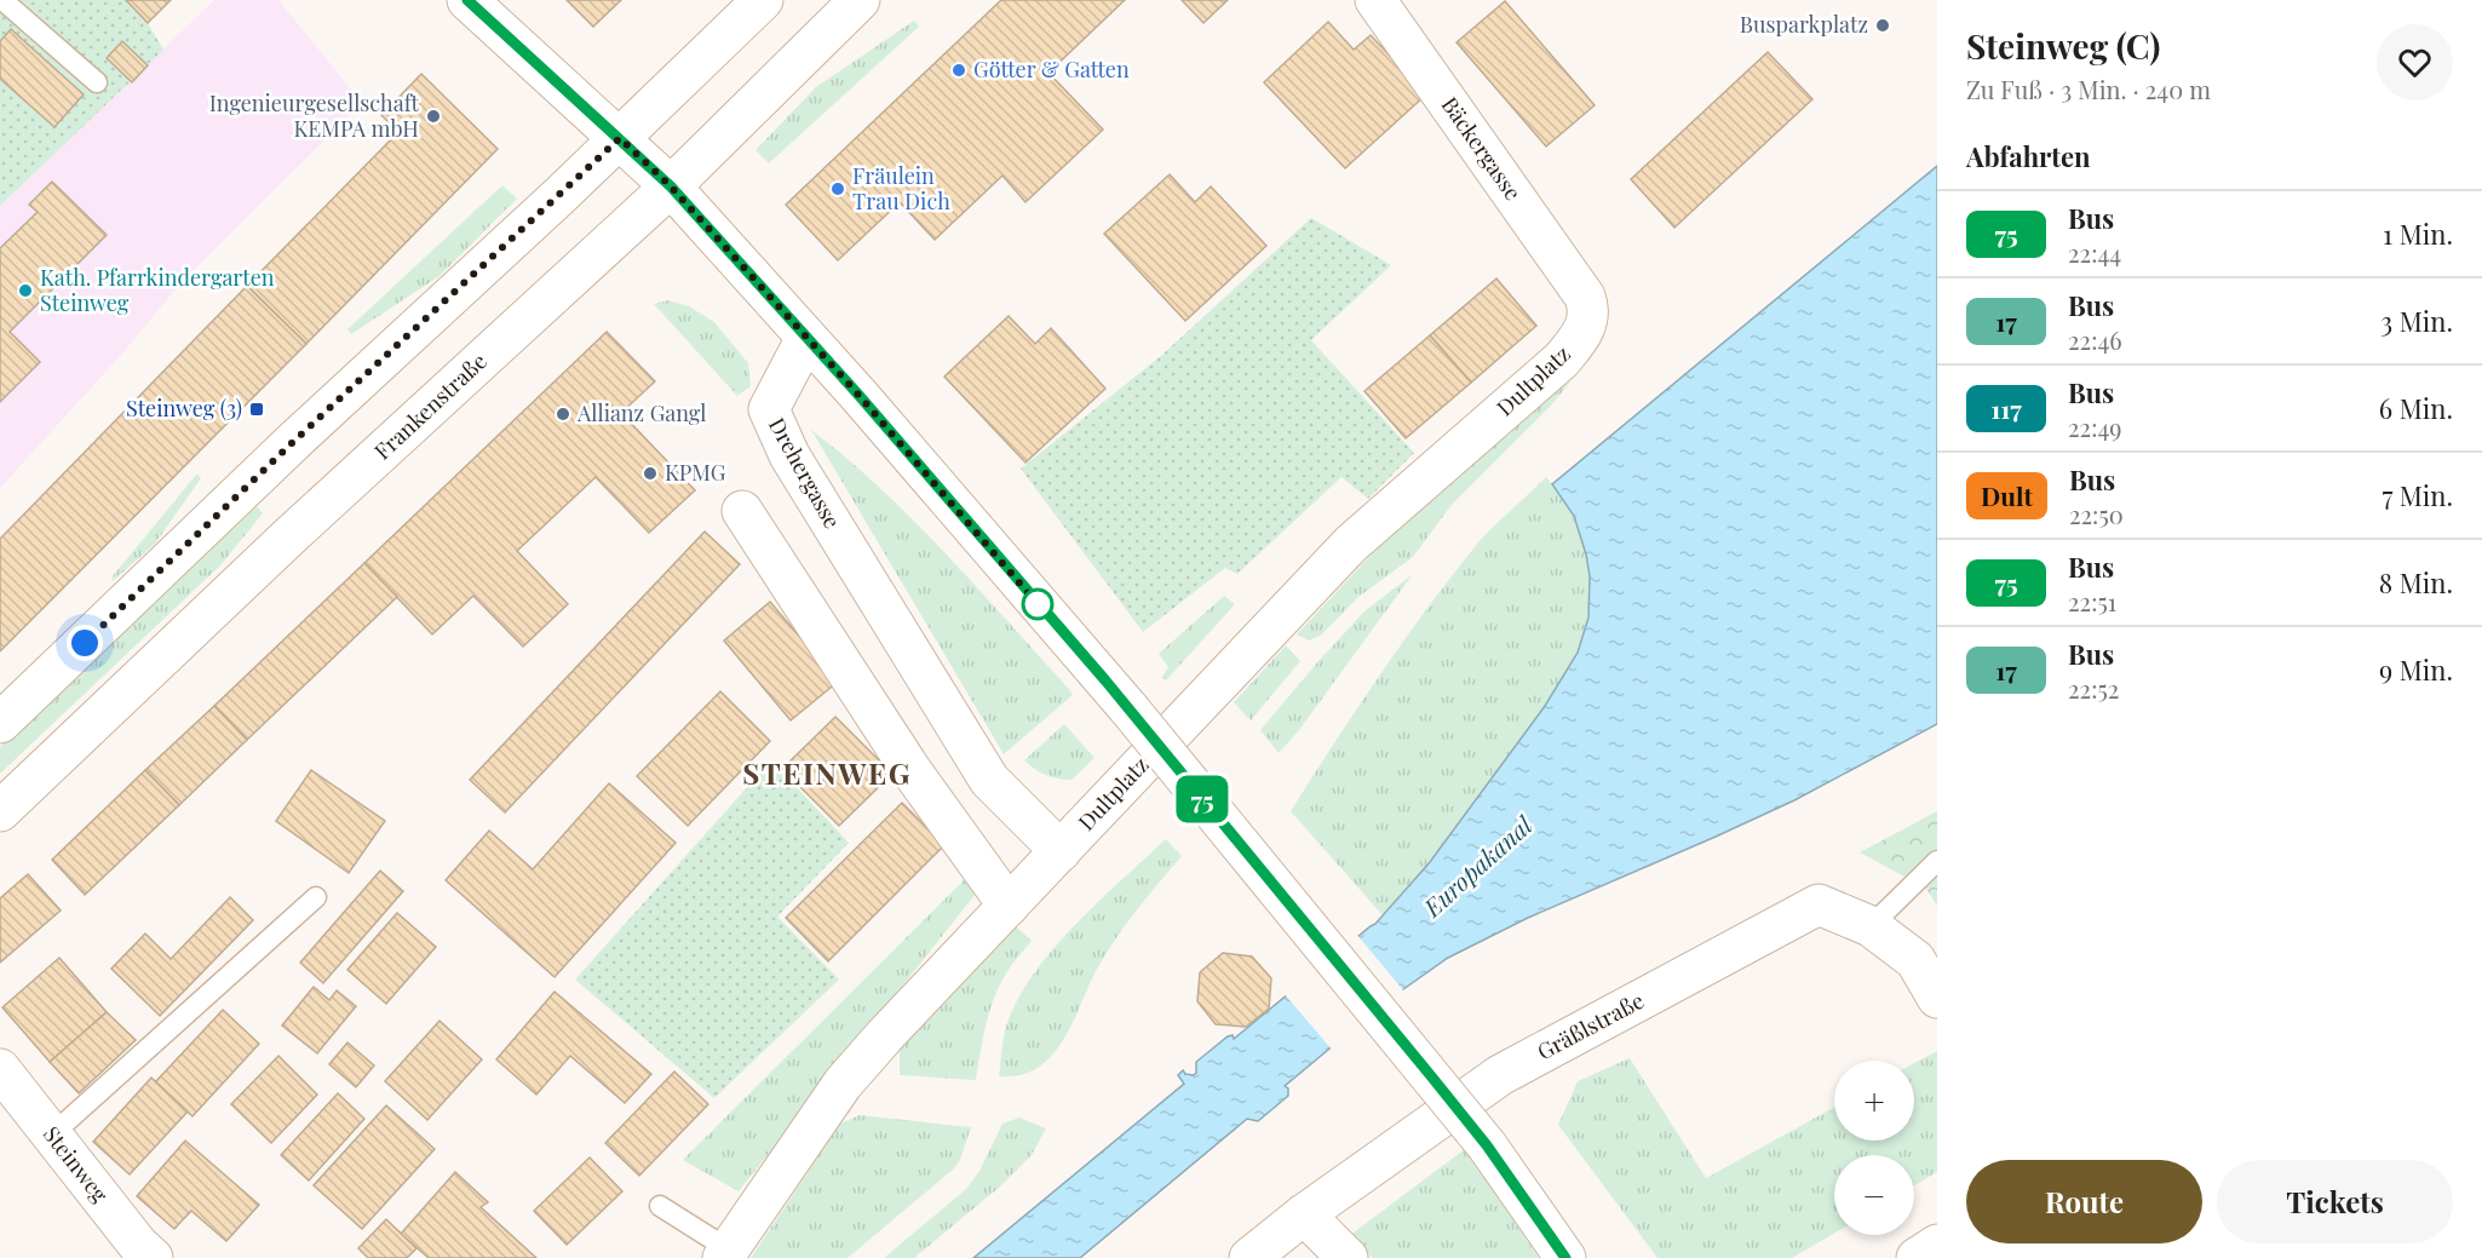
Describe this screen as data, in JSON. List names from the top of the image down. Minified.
{"streets":{"street":["Bäckergasse","Dultplatz","Frankenstraße","Drehergasse","Gräßlstraße","Steinweg"]},"crossings":[["Bäckergasse","Dultplatz"],["Dultplatz","Drehergasse"]],"districts":["STEINWEG"],"water":["Europakanal"],"places":{"other":["Busparkplatz","Götter & Gatten","Ingenieurgesellschaft KEMPA mbH","Fräulein Trau Dich","Kath. Pfarrkindergarten Steinweg","Allianz Gangl","KPMG"],"transit":["Steinweg (3)"]},"lines":["bus line 75"],"page":{"on_map":"75","heading":[["Steinweg (C)","Zu Fuß · 3 Min. · 240 m"],"Abfahrten"],"list":[{"mark":"75","name":"Bus","note":"22:44","value":"1 Min."},{"mark":"17","name":"Bus","note":"22:46","value":"3 Min."},{"mark":"117","name":"Bus","note":"22:49","value":"6 Min."},{"mark":"Dult","name":"Bus","note":"22:50","value":"7 Min."},{"mark":"75","name":"Bus","note":"22:51","value":"8 Min."},{"mark":"17","name":"Bus","note":"22:52","value":"9 Min."}],"map_buttons":["+","−"],"buttons":["Route","Tickets"]}}
